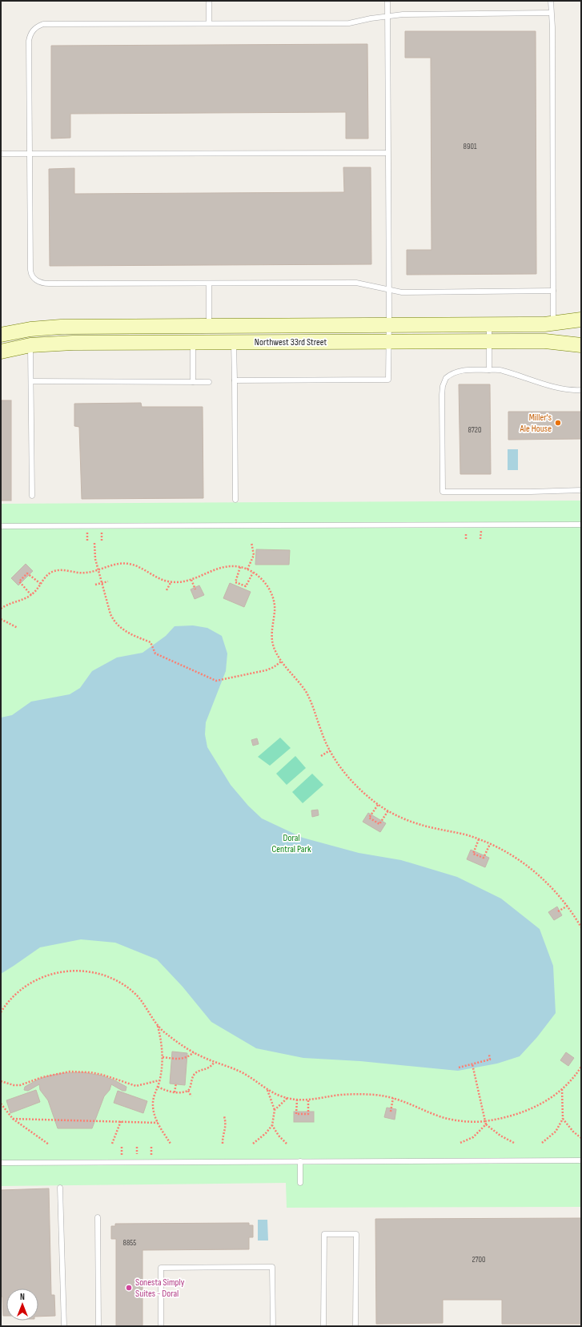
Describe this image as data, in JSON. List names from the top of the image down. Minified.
{"streets":{"street":["Northwest 33rd Street"]},"parks":["Doral Central Park"],"places":["Miller's Ale House","Sonesta Simply Suites - Doral"],"house_numbers":["8901","8720","8855","2700"],"north":"top"}
